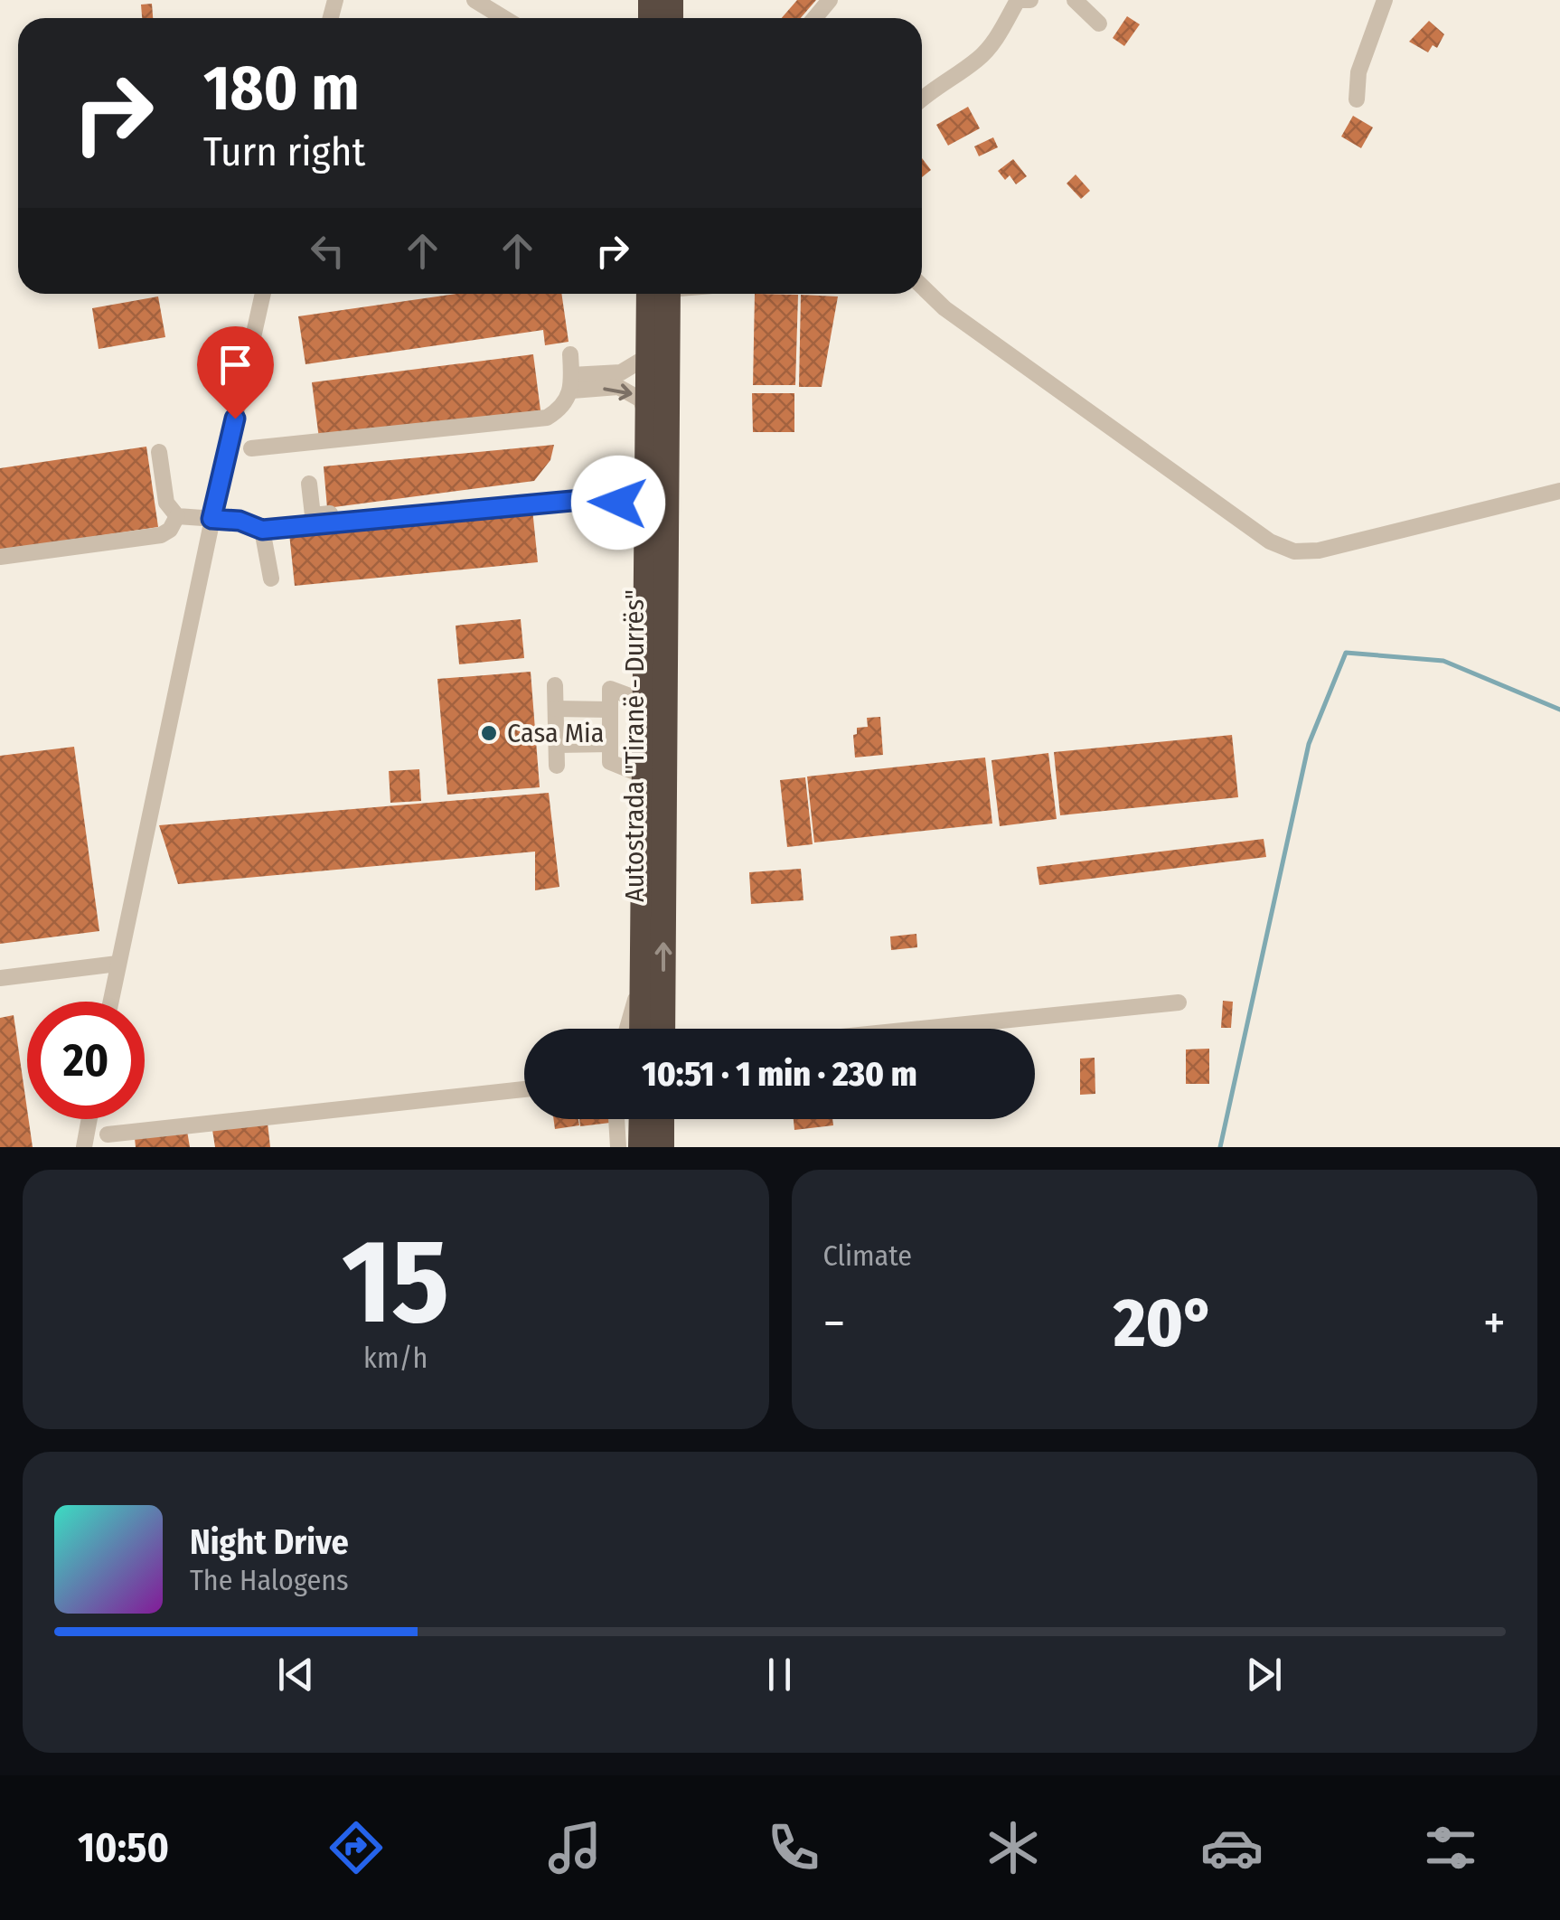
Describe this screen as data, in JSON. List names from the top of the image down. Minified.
{"streets":{"highway":["Autostrada \"Tiranë - Durrës\""]},"places":["Casa Mia"],"page":{"turn":["180 m","Turn right"],"limit":"20","trip":"10:51 · 1 min · 230 m","tile":[["15","km/h"],"Climate"],"heat":["−","20°","+"],"song":["Night Drive","The Halogens"],"tabs":"10:50"}}
